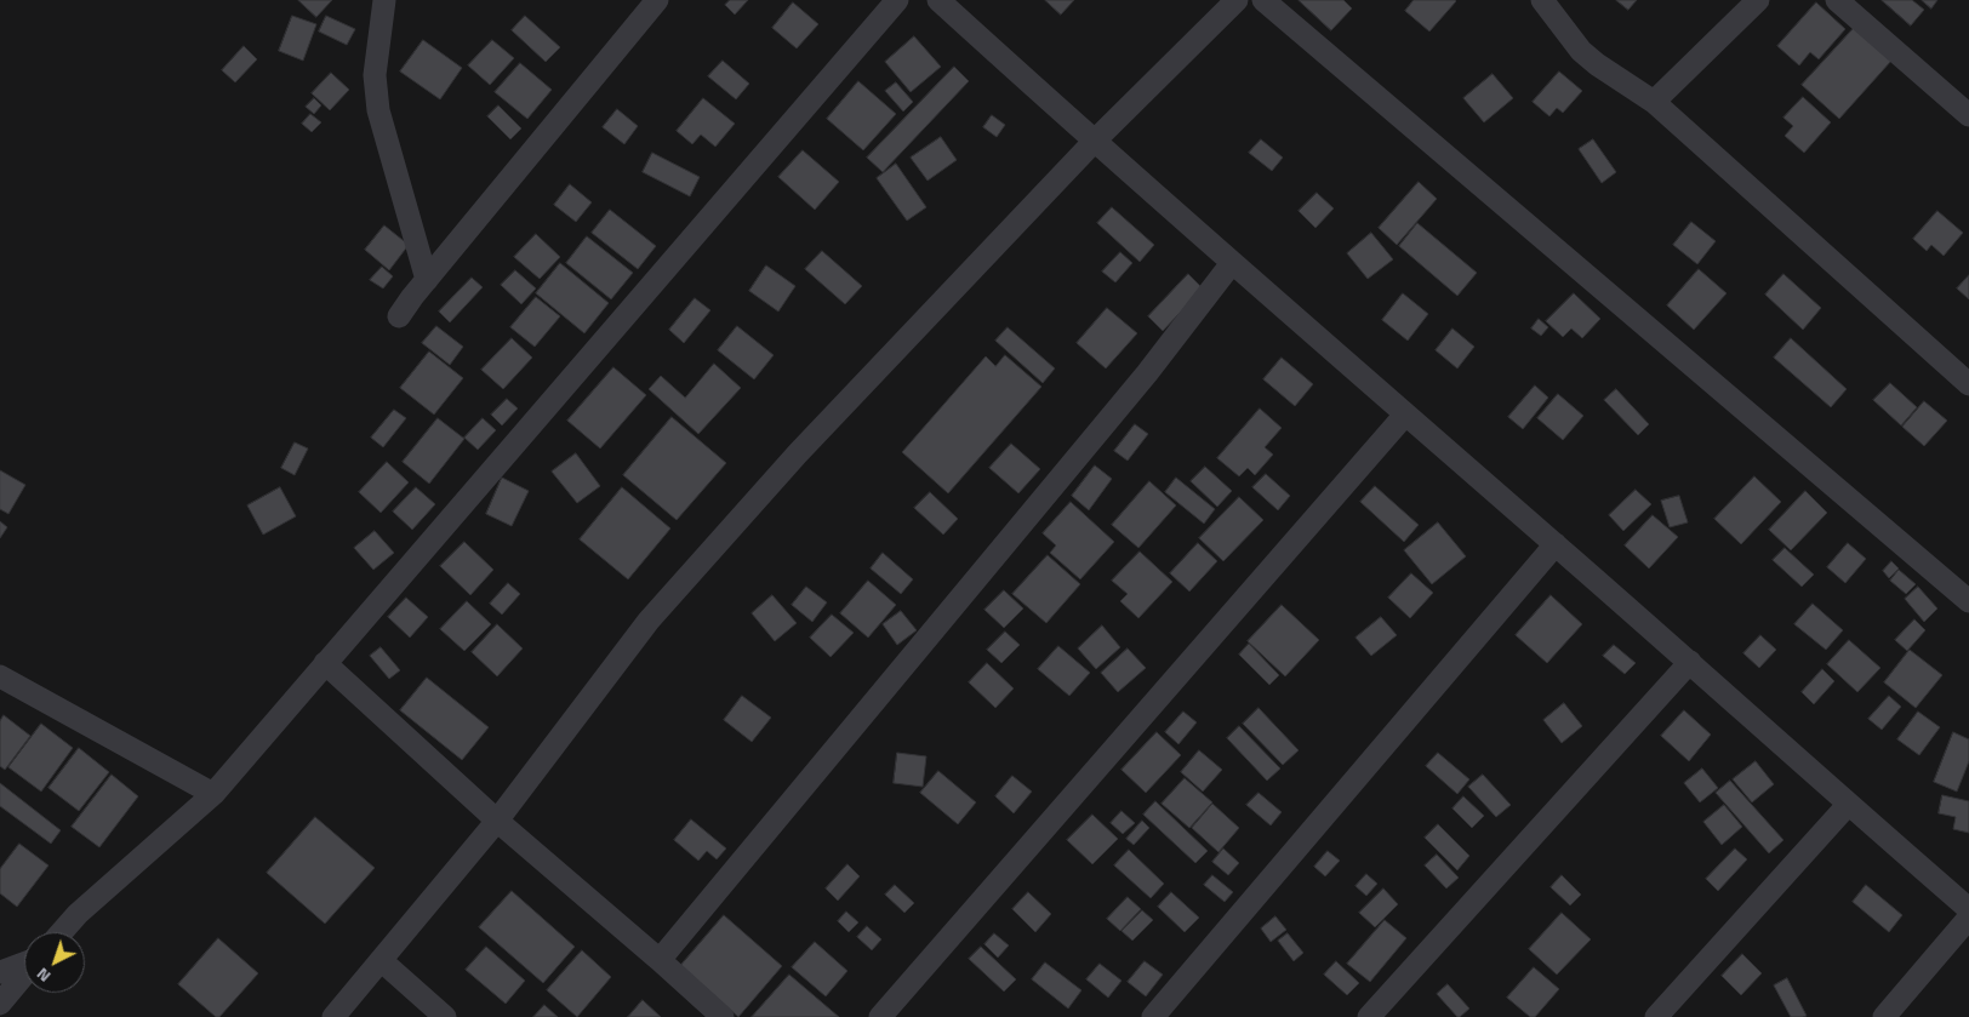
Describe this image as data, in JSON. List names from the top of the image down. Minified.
{"north":"bottom left"}
